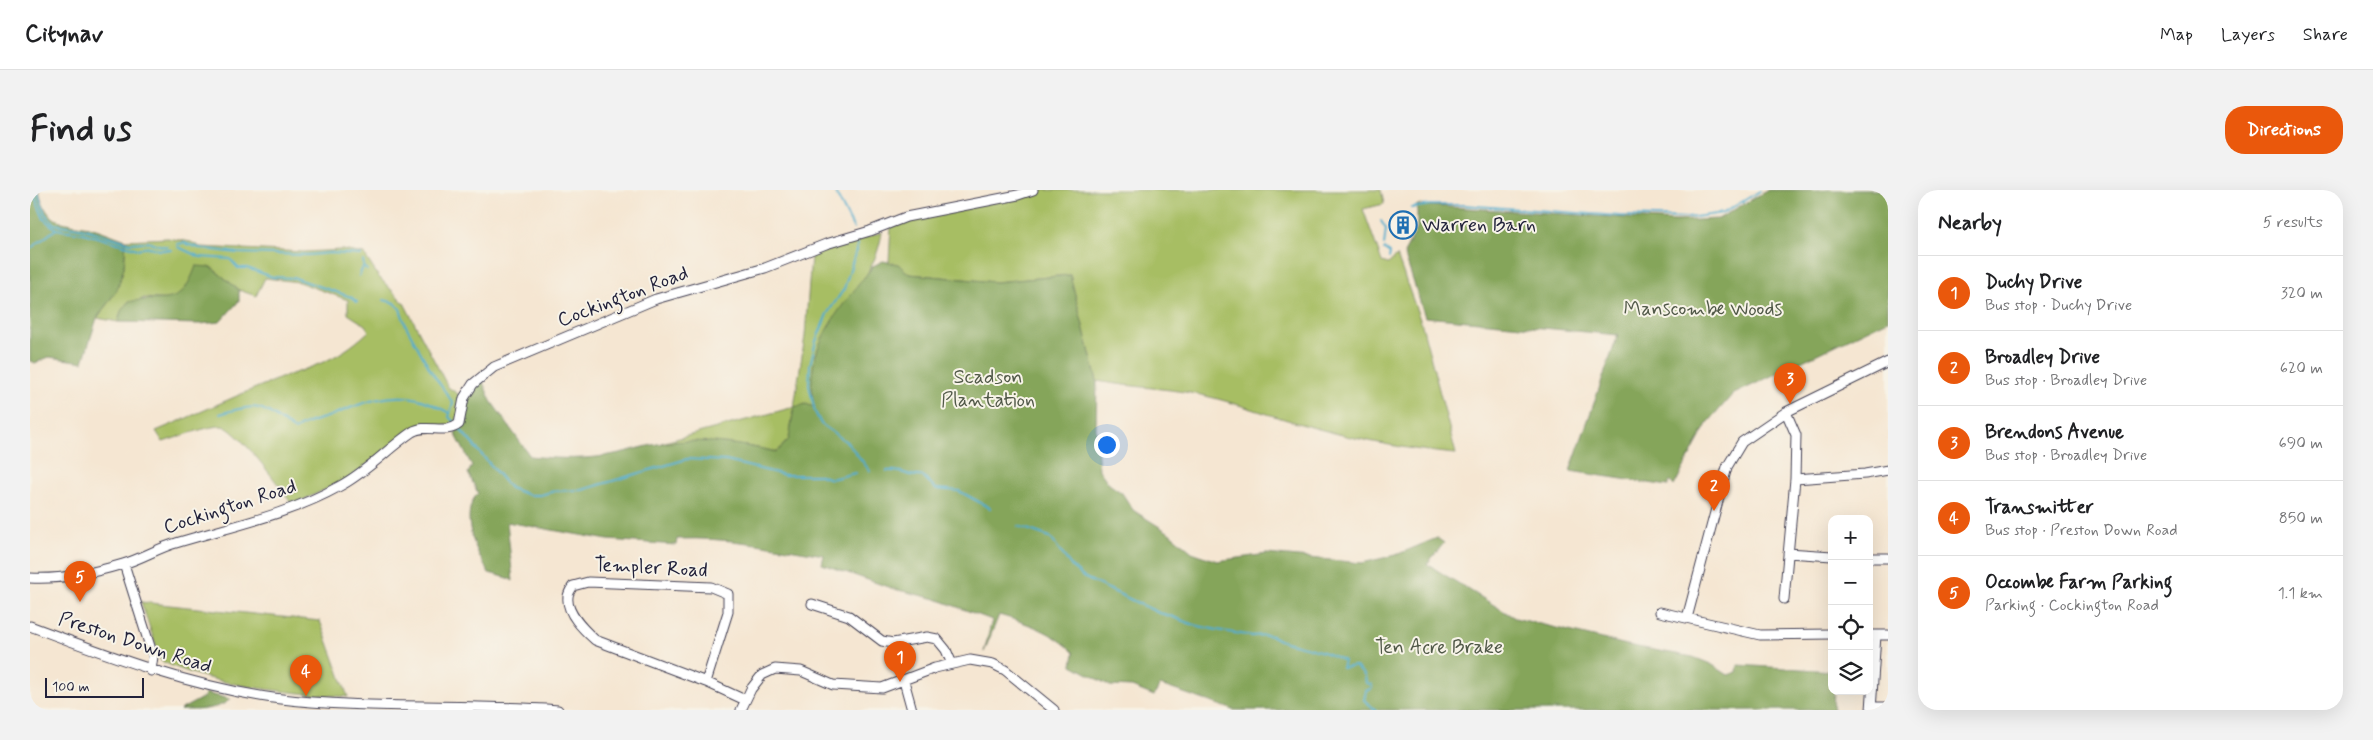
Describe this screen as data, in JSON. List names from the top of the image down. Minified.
{"streets":{"street":["Cockington Road","Templer Road","Preston Down Road"]},"parks":["Manscombe Woods","Scadson Plantation","Ten Acre Brake"],"places":{"building":["Warren Barn"]},"scale_bar":"100 m","page":{"header":"Citynav","nav":["Map","Layers","Share"],"buttons":"Directions","title":"Find us","heading":["Nearby","5 results"],"list":[{"mark":"1","name":"Duchy Drive","note":"Bus stop · Duchy Drive","value":"320 m"},{"mark":"2","name":"Broadley Drive","note":"Bus stop · Broadley Drive","value":"620 m"},{"mark":"3","name":"Brendons Avenue","note":"Bus stop · Broadley Drive","value":"690 m"},{"mark":"4","name":"Transmitter","note":"Bus stop · Preston Down Road","value":"850 m"},{"mark":"5","name":"Occombe Farm Parking","note":"Parking · Cockington Road","value":"1.1 km"}],"pins":["3","2","5","1","4"],"map_buttons":["+","−"],"scale":"100 m"}}
